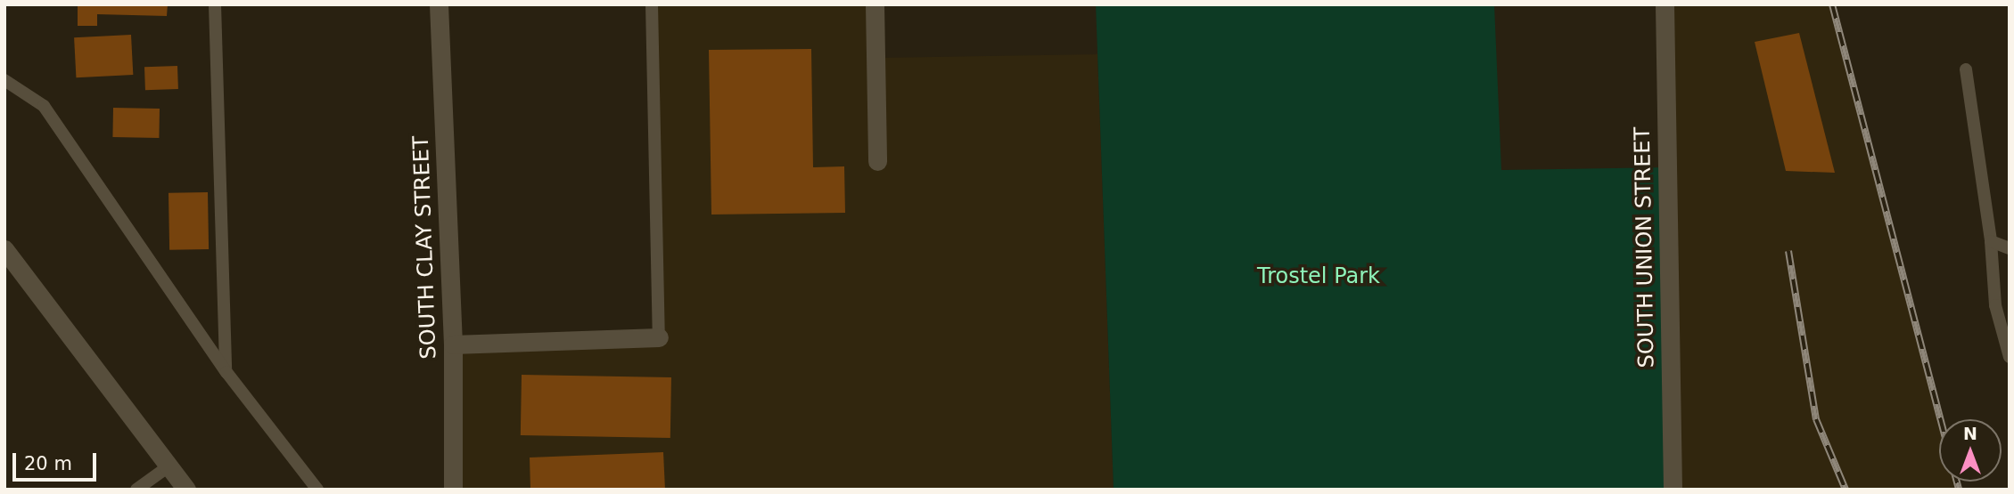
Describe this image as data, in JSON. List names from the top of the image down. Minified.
{"streets":{"street":["SOUTH CLAY STREET","SOUTH UNION STREET"]},"parks":["Trostel Park"],"scale_bar":"20 m","north":"top"}
